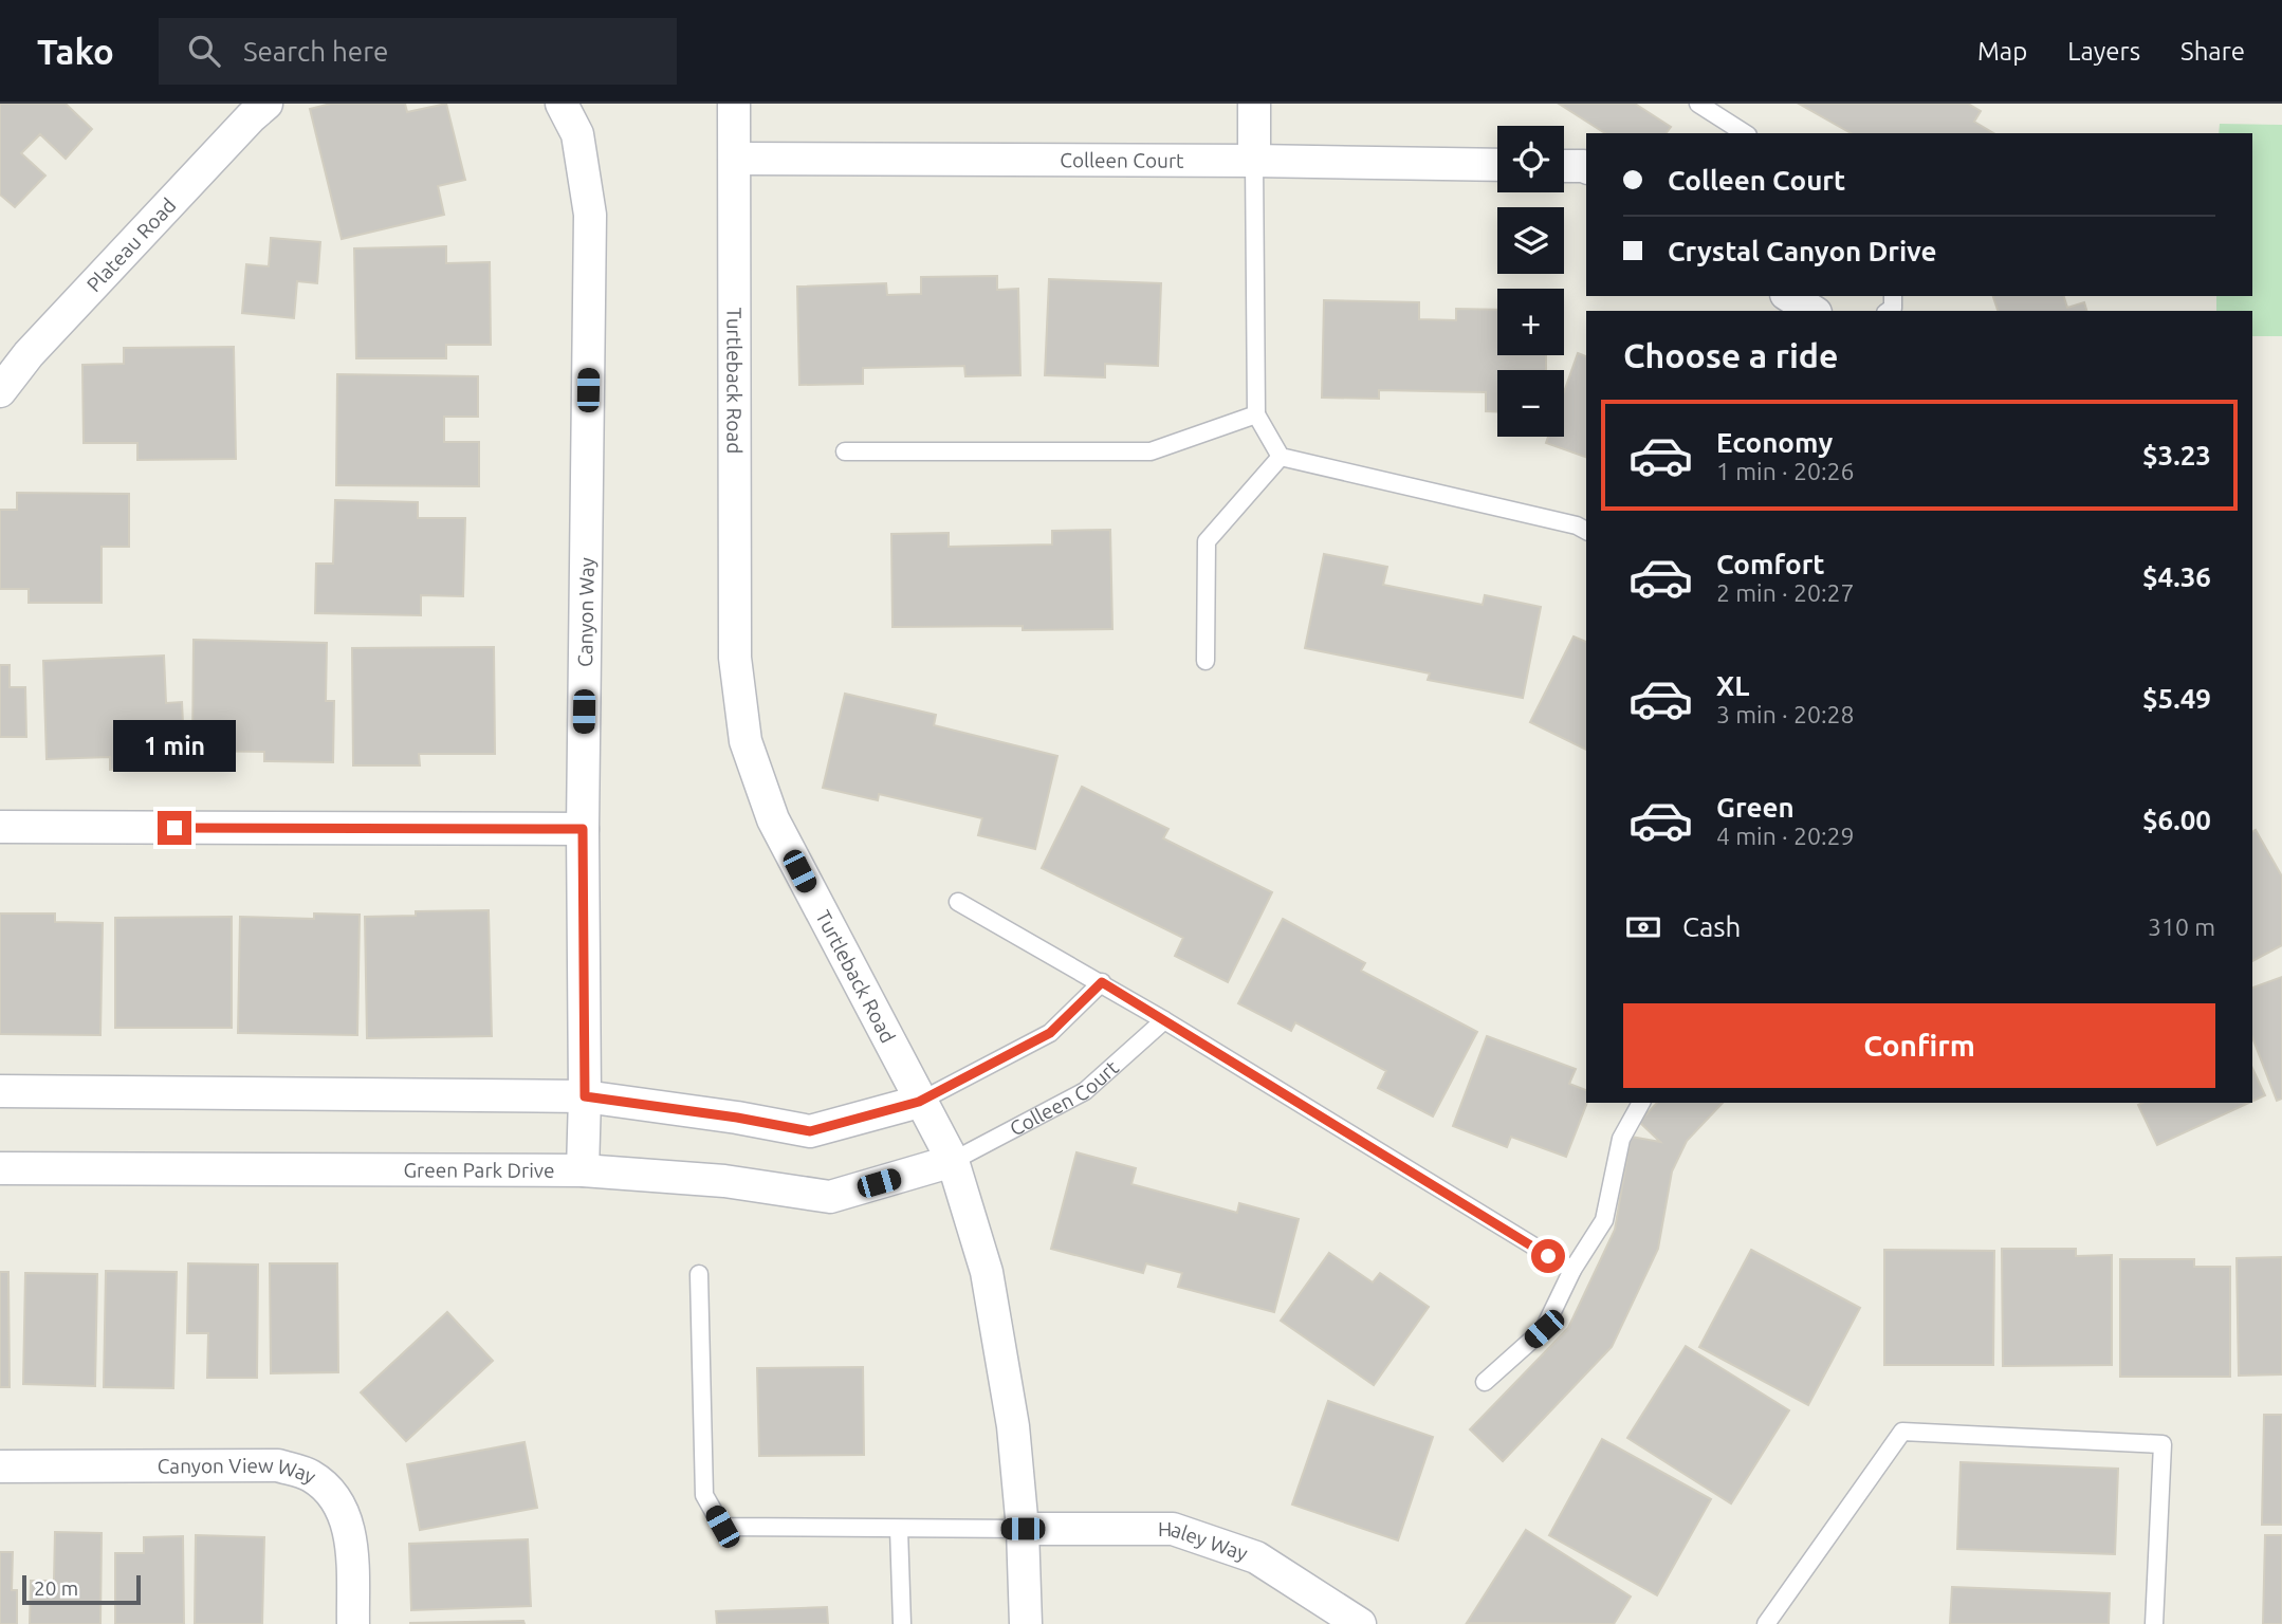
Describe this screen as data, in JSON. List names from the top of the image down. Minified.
{"streets":{"street":["Colleen Court","Plateau Road","Turtleback Road","Canyon Way","Green Park Drive","Canyon View Way","Haley Way"]},"crossings":[["Colleen Court","Turtleback Road"],["Colleen Court","Green Park Drive"],["Turtleback Road","Green Park Drive"],["Turtleback Road","Haley Way"],["Canyon Way","Green Park Drive"]],"scale_bar":"20 m","page":{"header":"Tako","search":"Search here","nav":["Map","Layers","Share"],"map_buttons":["+","−"],"banner":["Colleen Court","Crystal Canyon Drive"],"heading":"Choose a ride","list":[{"name":"Economy","note":"1 min · 20:26","value":"$3.23"},{"name":"Comfort","note":"2 min · 20:27","value":"$4.36"},{"name":"XL","note":"3 min · 20:28","value":"$5.49"},{"name":"Green","note":"4 min · 20:29","value":"$6.00"}],"bubble":"1 min","pay":["Cash","310 m"],"buttons":"Confirm","scale":"20 m"}}
